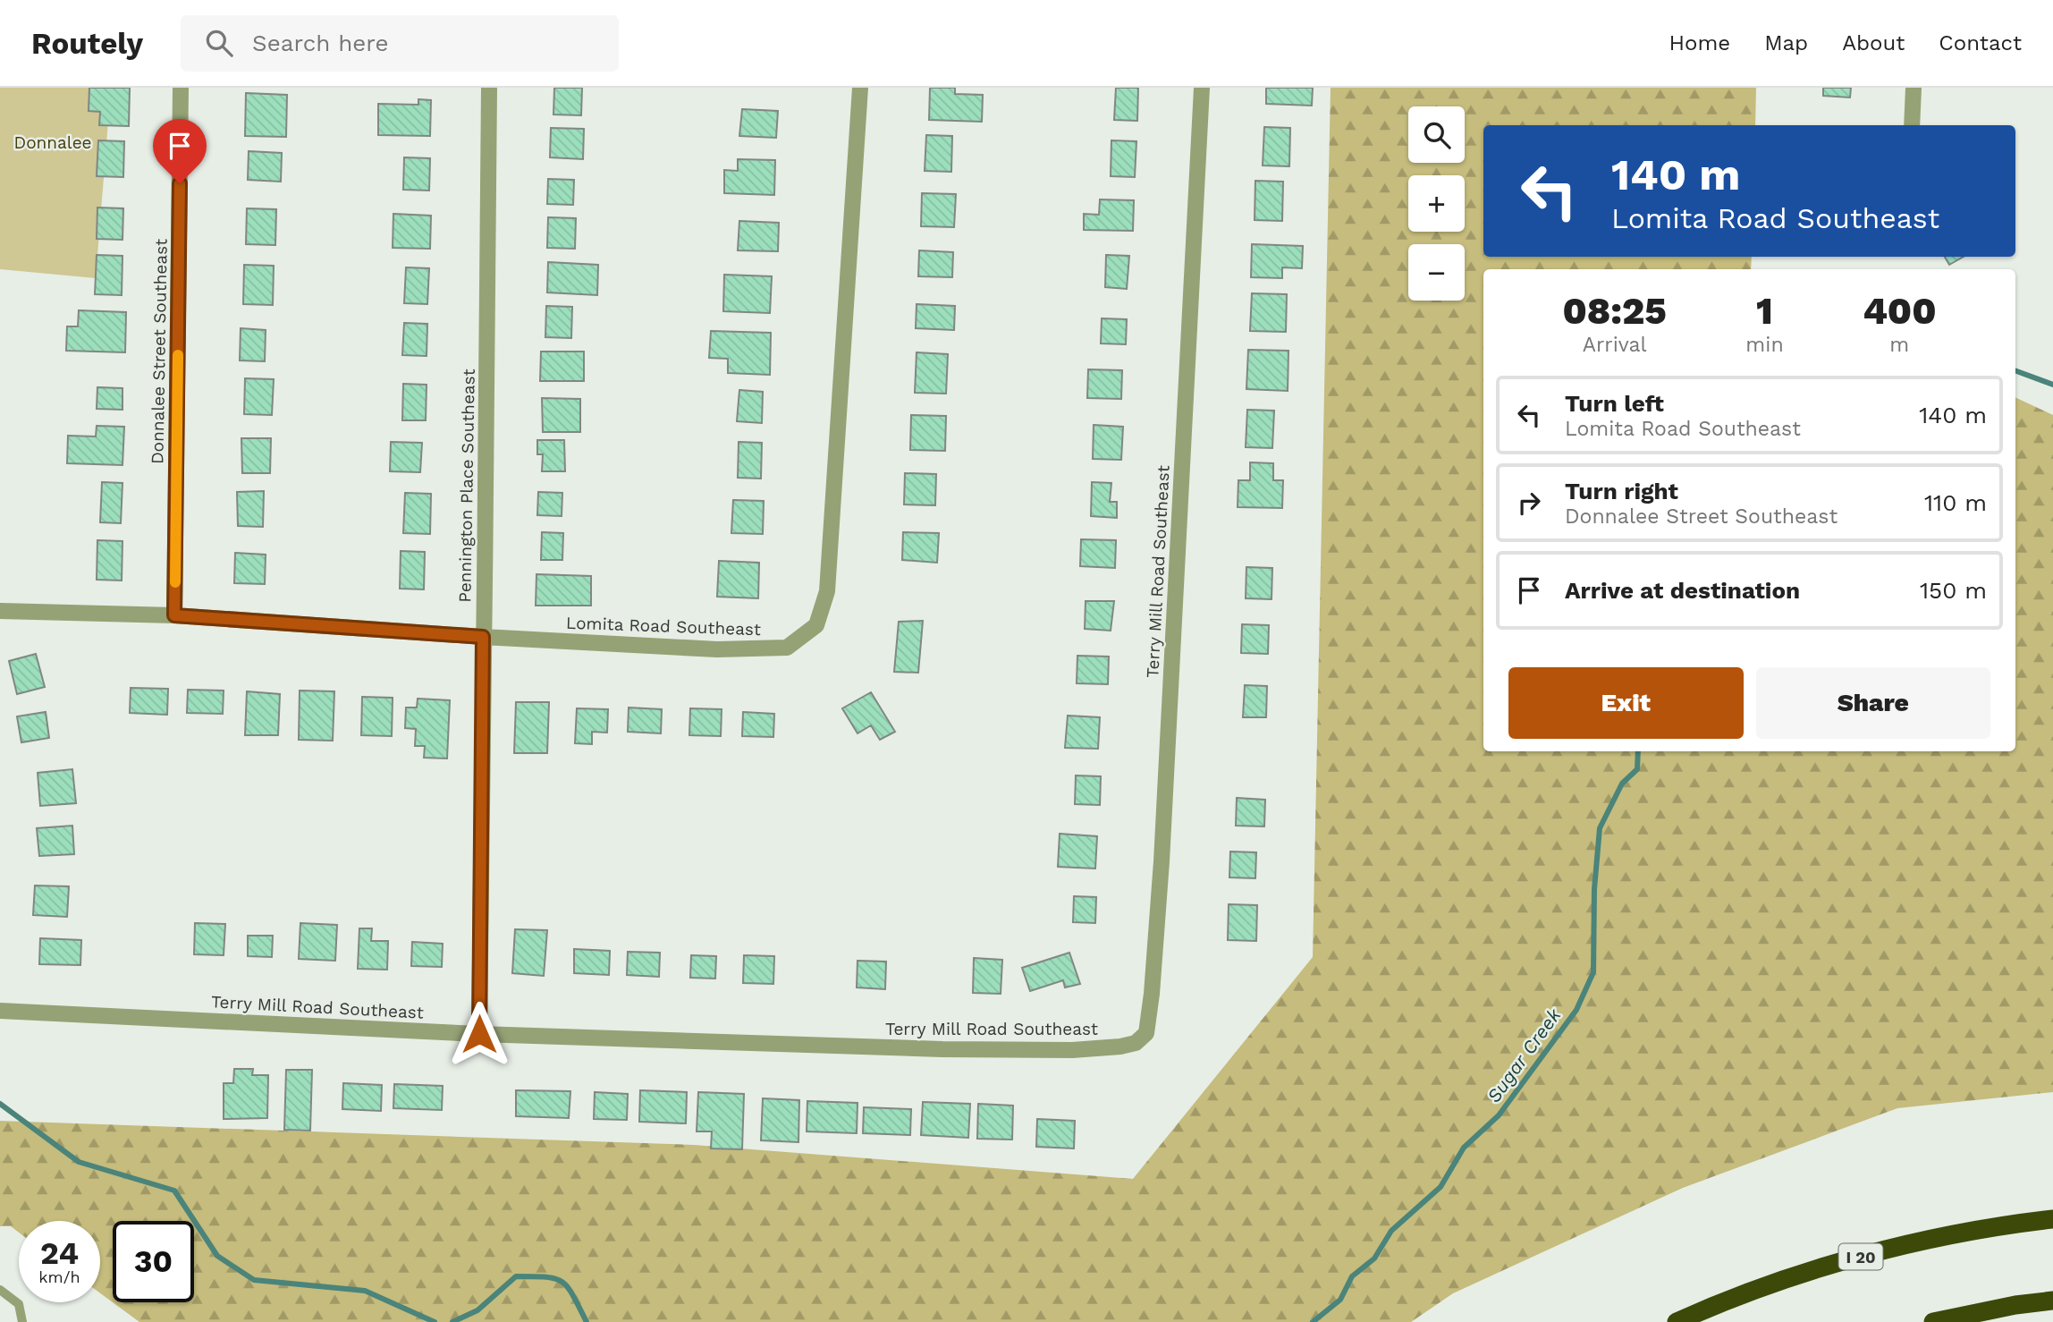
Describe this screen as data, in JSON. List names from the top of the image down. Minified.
{"streets":{"highway":["I 20"],"street":["Donnalee Street Southeast","Pennington Place Southeast","Terry Mill Road Southeast","Lomita Road Southeast"]},"crossings":[["Donnalee Street Southeast","Lomita Road Southeast"],["Pennington Place Southeast","Terry Mill Road Southeast"],["Pennington Place Southeast","Lomita Road Southeast"]],"water":["Sugar Creek"],"parks":["Donnalee"],"page":{"header":"Routely","search":"Search here","nav":["Home","Map","About","Contact"],"map_buttons":["+","−"],"turn":["140 m","Lomita Road Southeast"],"eta":["08:25","Arrival","1","min","400","m"],"list":[{"name":"Turn left","note":"Lomita Road Southeast","value":"140 m"},{"name":"Turn right","note":"Donnalee Street Southeast","value":"110 m"},{"name":"Arrive at destination","value":"150 m"}],"buttons":["Exit","Share"],"speed":"24 km/h","limit":"30"}}
